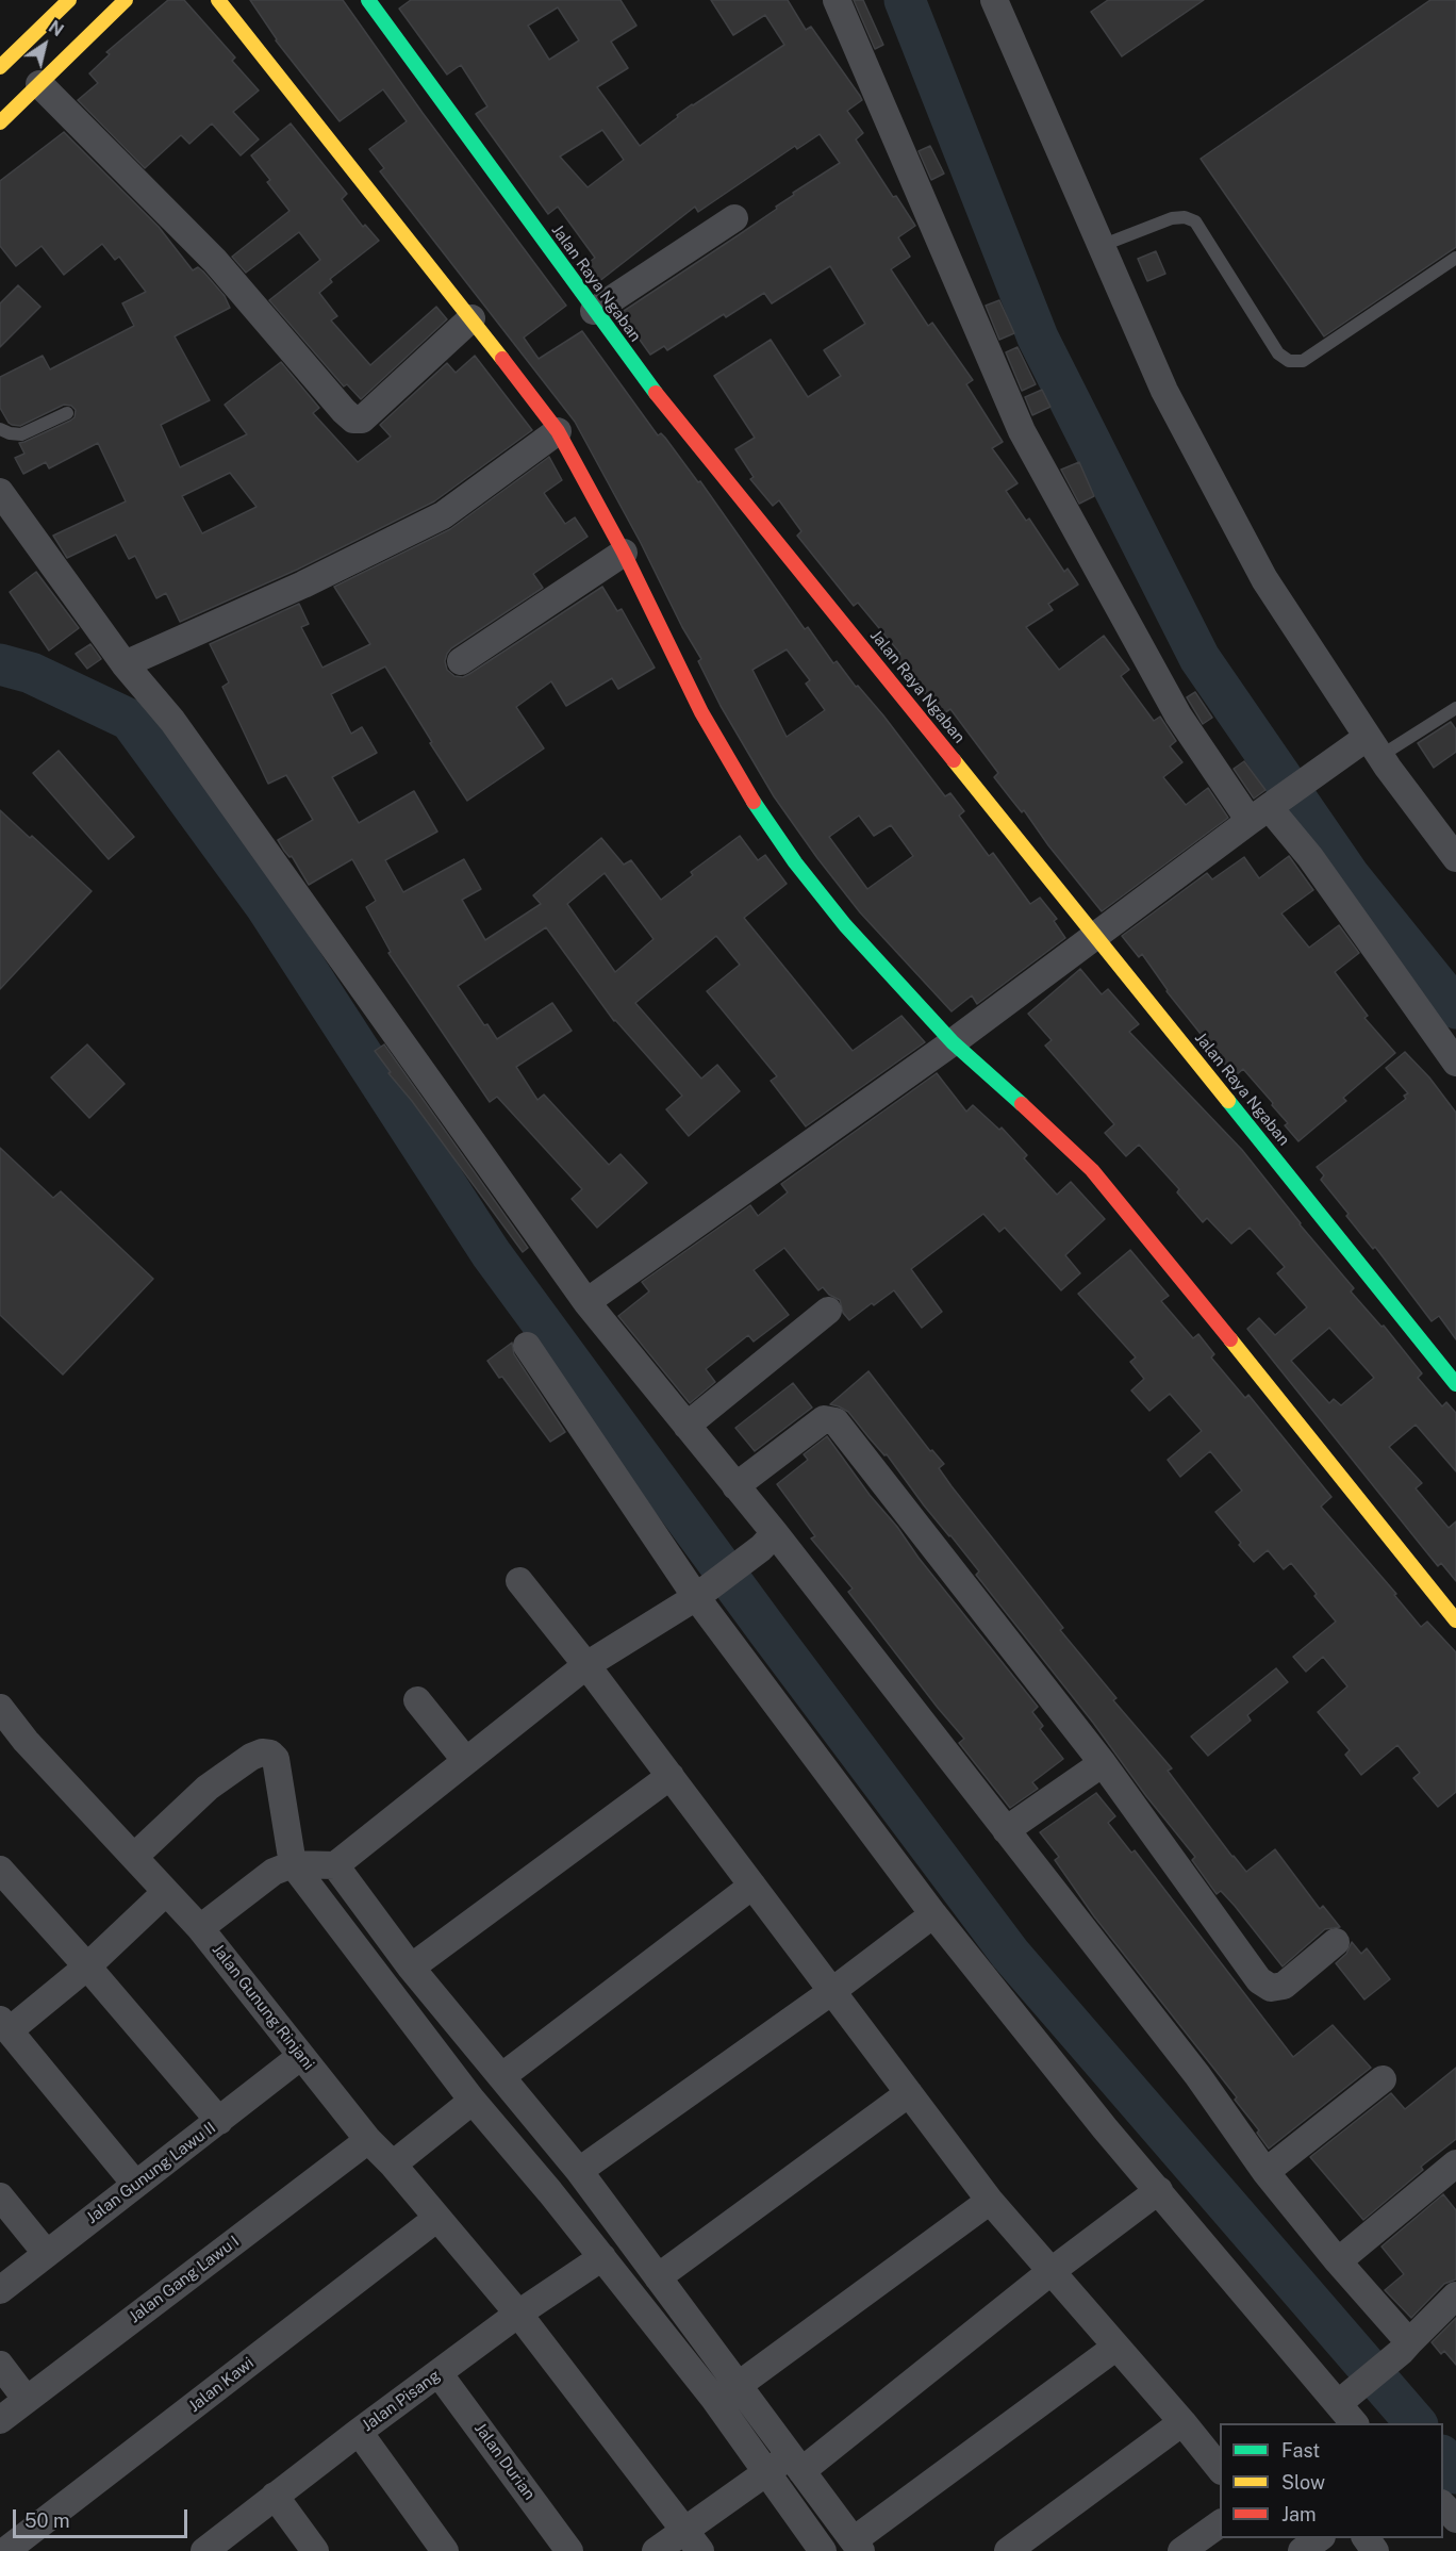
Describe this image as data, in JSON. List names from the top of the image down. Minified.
{"streets":{"main road":["Jalan Raya Ngaban"],"street":["Jalan Gunung Rinjani","Jalan Gunung Lawu II","Jalan Gang Lawu I","Jalan Kawi","Jalan Pisang","Jalan Durian"]},"crossings":[["Jalan Gunung Rinjani","Jalan Gunung Lawu II"],["Jalan Gunung Rinjani","Jalan Gang Lawu I"],["Jalan Gunung Rinjani","Jalan Kawi"],["Jalan Gunung Rinjani","Jalan Pisang"],["Jalan Pisang","Jalan Durian"]],"legend":["Fast","Slow","Jam"],"scale_bar":"50 m","north":"top right"}
